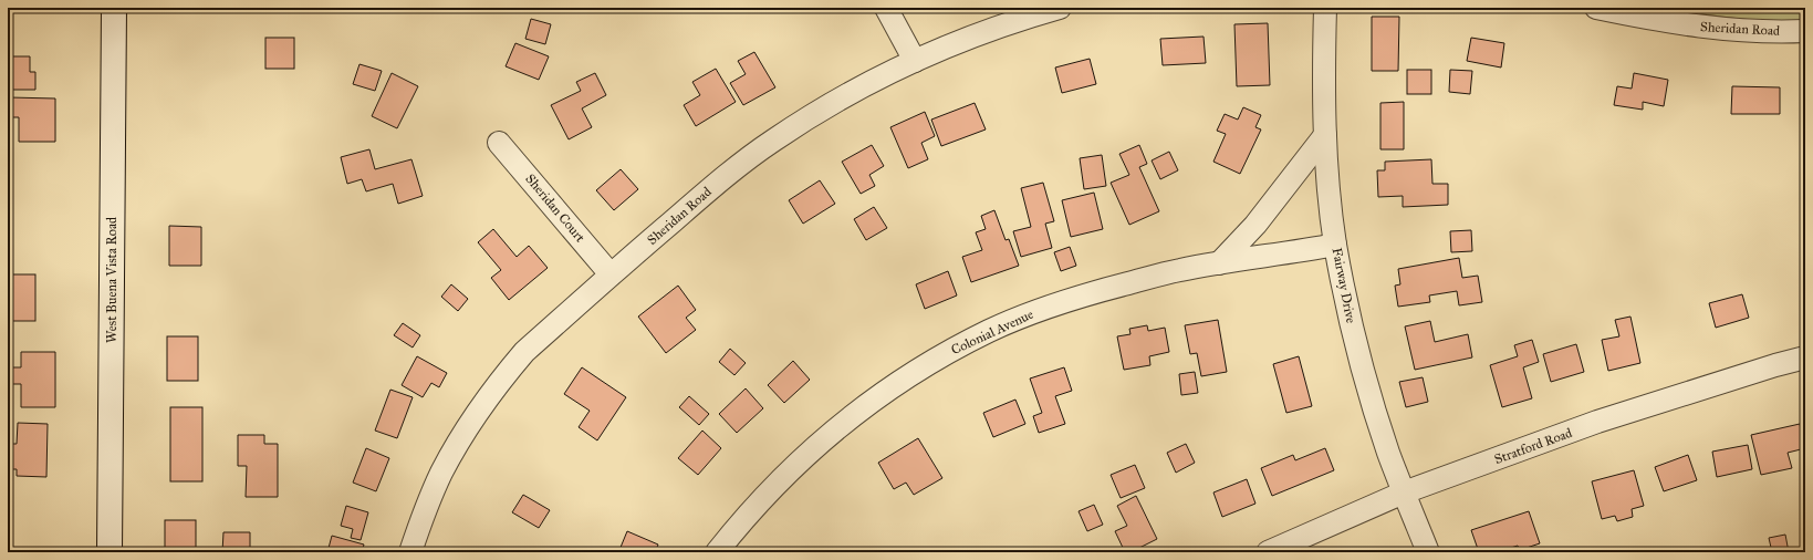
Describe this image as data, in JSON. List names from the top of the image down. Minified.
{"streets":{"street":["Sheridan Road","Sheridan Court","West Buena Vista Road","Fairway Drive","Colonial Avenue","Stratford Road"]},"crossings":[["Sheridan Road","Sheridan Court"],["Fairway Drive","Colonial Avenue"],["Fairway Drive","Stratford Road"]]}
